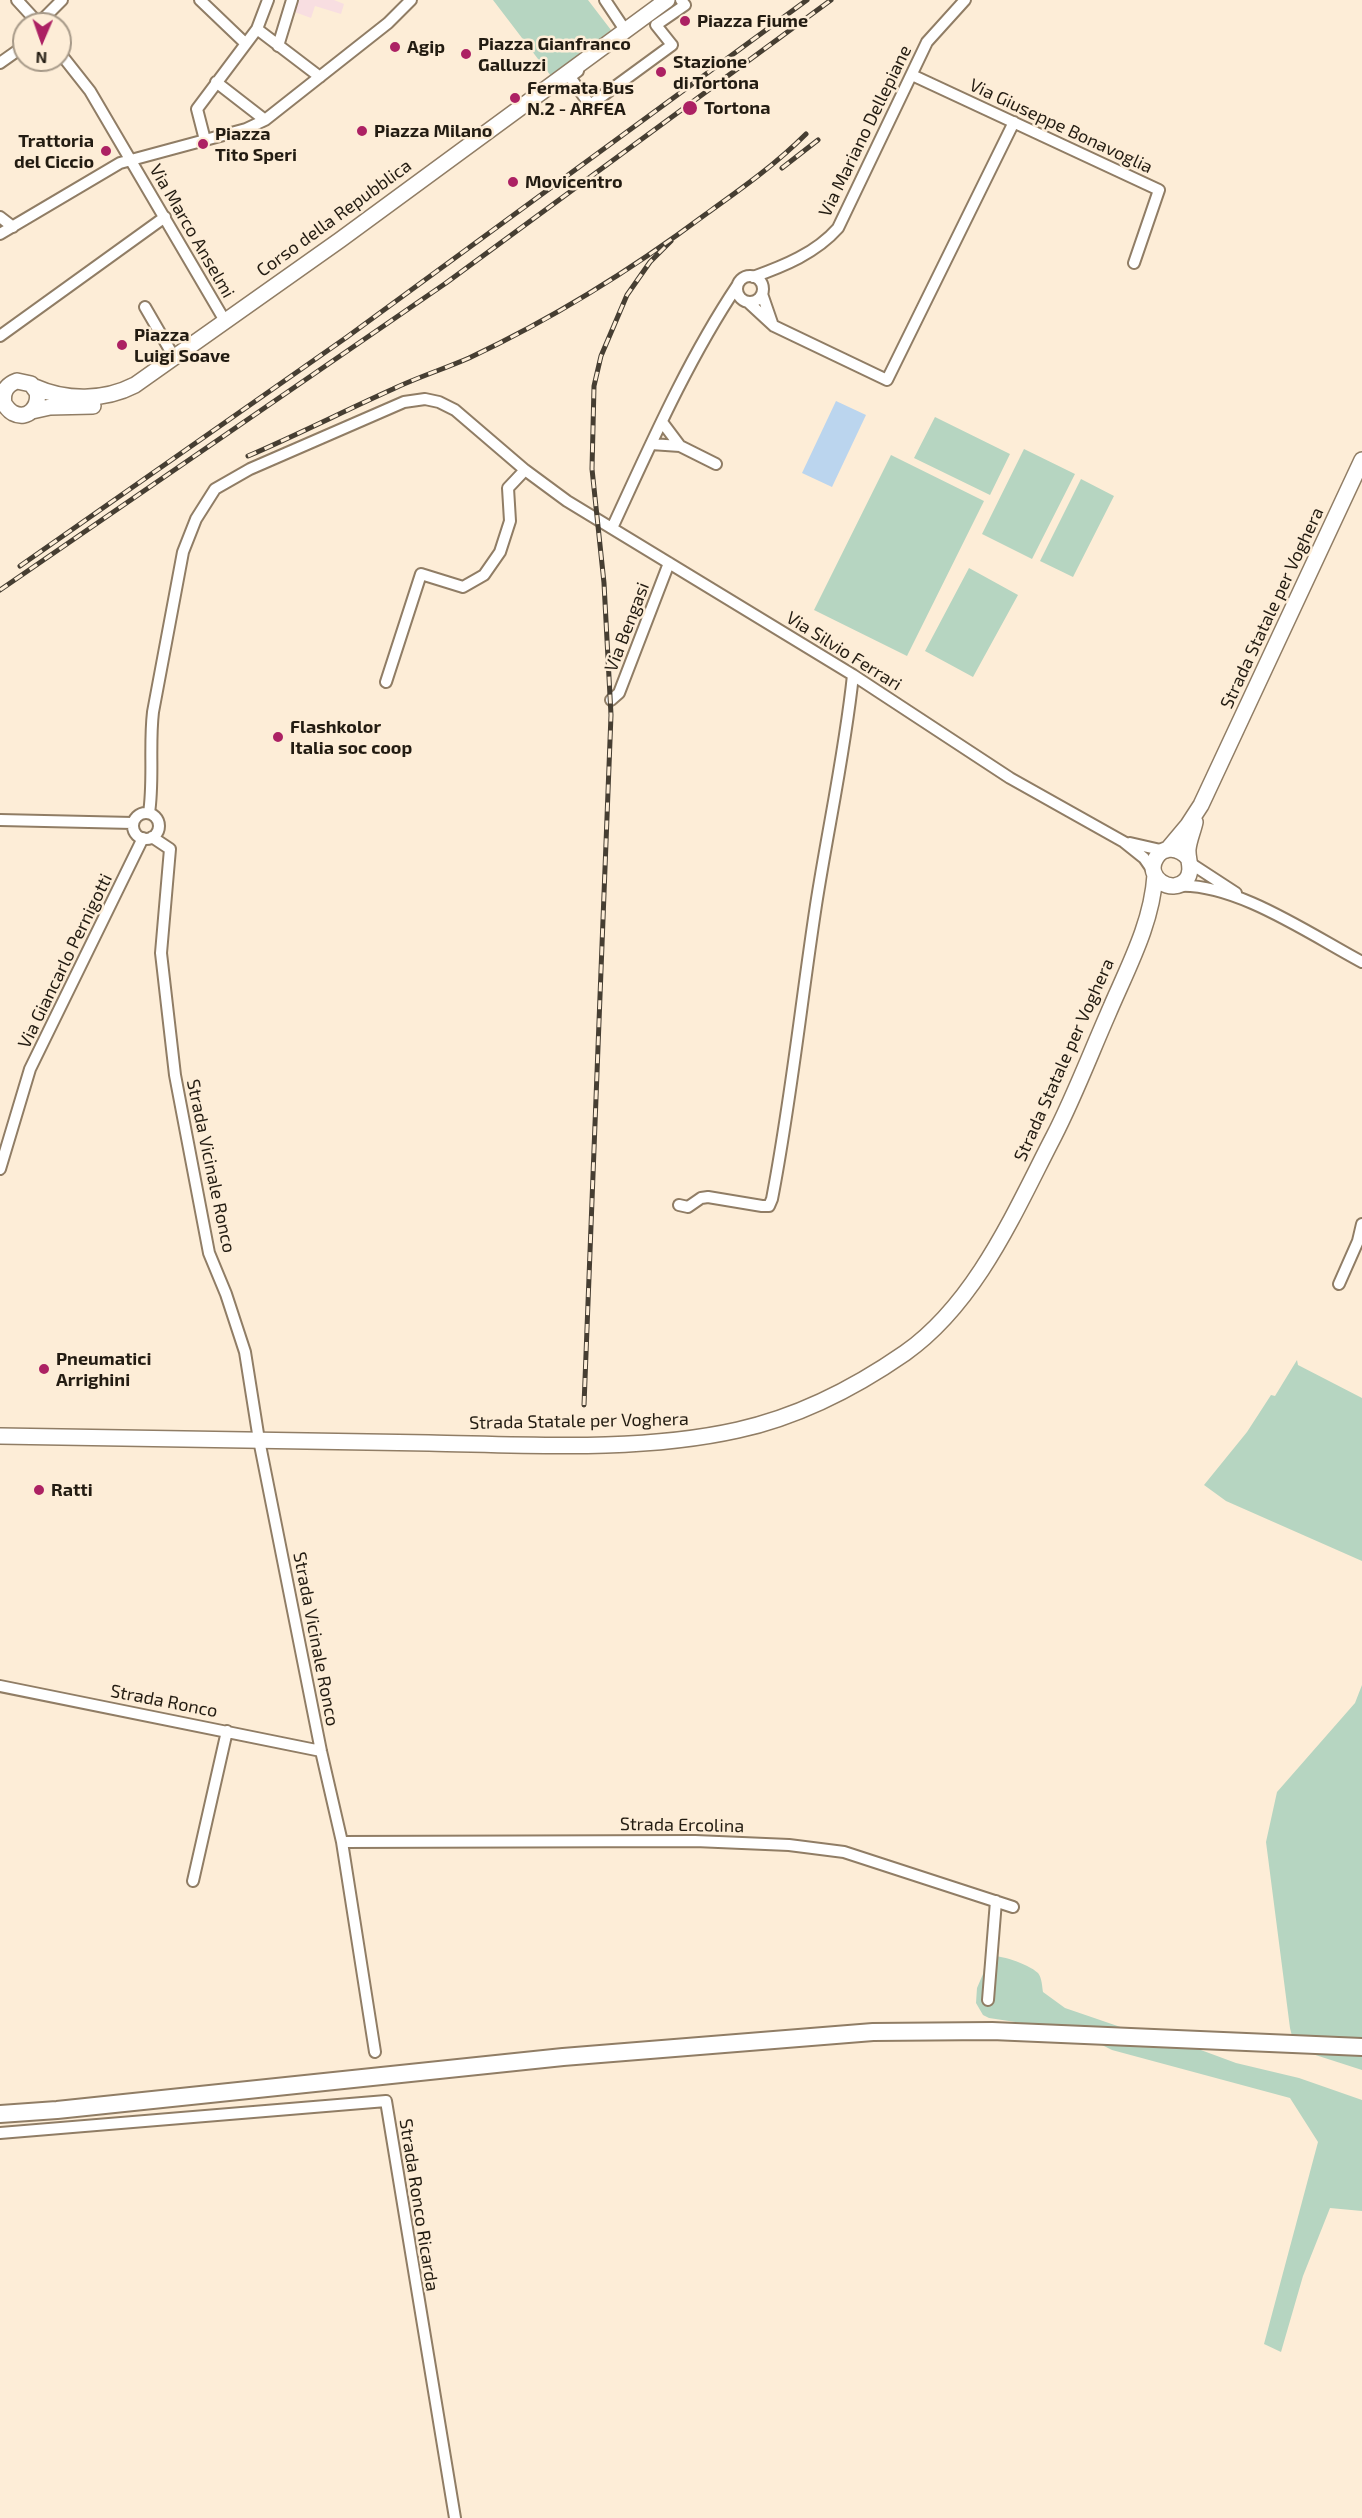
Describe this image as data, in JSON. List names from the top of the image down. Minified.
{"streets":{"main road":["Corso della Repubblica","Strada Statale per Voghera"],"street":["Via Giuseppe Bonavoglia","Via Mariano Dellepiane","Via Marco Anselmi","Via Bengasi","Via Silvio Ferrari","Via Giancarlo Pernigotti","Strada Vicinale Ronco","Strada Ronco","Strada Ercolina","Strada Ronco Ricarda"]},"crossings":[["Via Giuseppe Bonavoglia","Via Mariano Dellepiane"],["Via Mariano Dellepiane","Via Silvio Ferrari"],["Corso della Repubblica","Via Marco Anselmi"],["Strada Statale per Voghera","Via Silvio Ferrari"],["Strada Statale per Voghera","Strada Vicinale Ronco"],["Via Bengasi","Via Silvio Ferrari"],["Via Silvio Ferrari","Via Giancarlo Pernigotti"],["Via Silvio Ferrari","Strada Vicinale Ronco"],["Via Giancarlo Pernigotti","Strada Vicinale Ronco"],["Strada Vicinale Ronco","Strada Ronco"]],"places":["Piazza Fiume","Agip","Piazza Gianfranco Galluzzi","Stazione di Tortona","Fermata Bus N.2 - ARFEA","Tortona","Piazza Milano","Piazza Tito Speri","Trattoria del Ciccio","Movicentro","Piazza Luigi Soave","Flashkolor Italia soc coop","Pneumatici Arrighini","Ratti"],"north":"bottom"}
